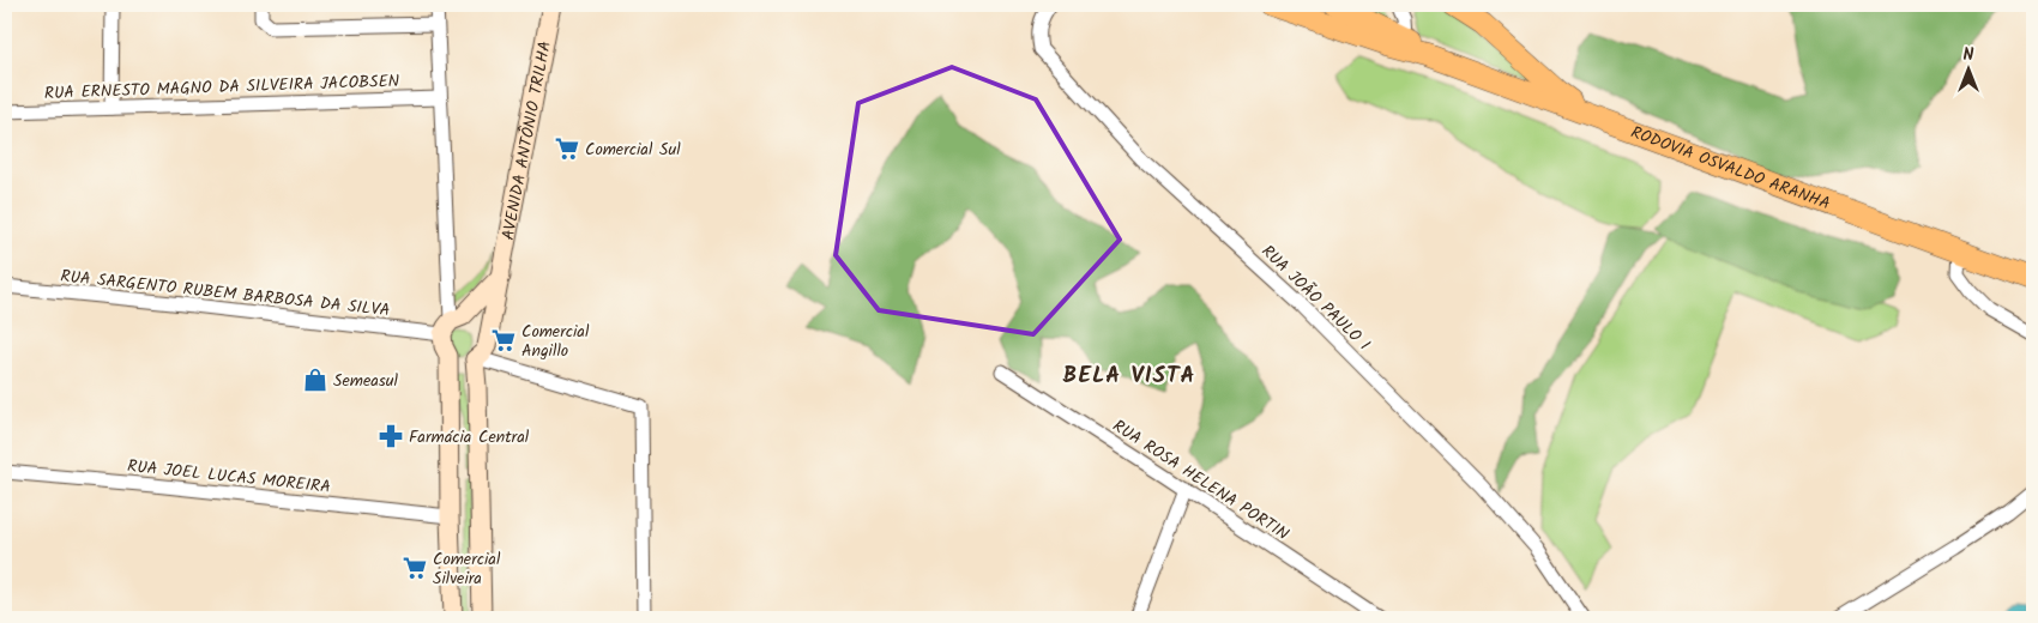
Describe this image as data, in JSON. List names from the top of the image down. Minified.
{"streets":{"highway":["RODOVIA OSVALDO ARANHA"],"main road":["AVENIDA ANTÔNIO TRILHA"],"street":["RUA ERNESTO MAGNO DA SILVEIRA JACOBSEN","RUA SARGENTO RUBEM BARBOSA DA SILVA","RUA JOÃO PAULO I","RUA JOEL LUCAS MOREIRA","RUA ROSA HELENA PORTIN"]},"crossings":[["AVENIDA ANTÔNIO TRILHA","RUA SARGENTO RUBEM BARBOSA DA SILVA"]],"districts":["BELA VISTA"],"places":{"supermarket":["Comercial Sul","Comercial Angillo","Comercial Silveira"],"shop":["Semeasul"],"pharmacy":["Farmácia Central"]},"north":"top"}
